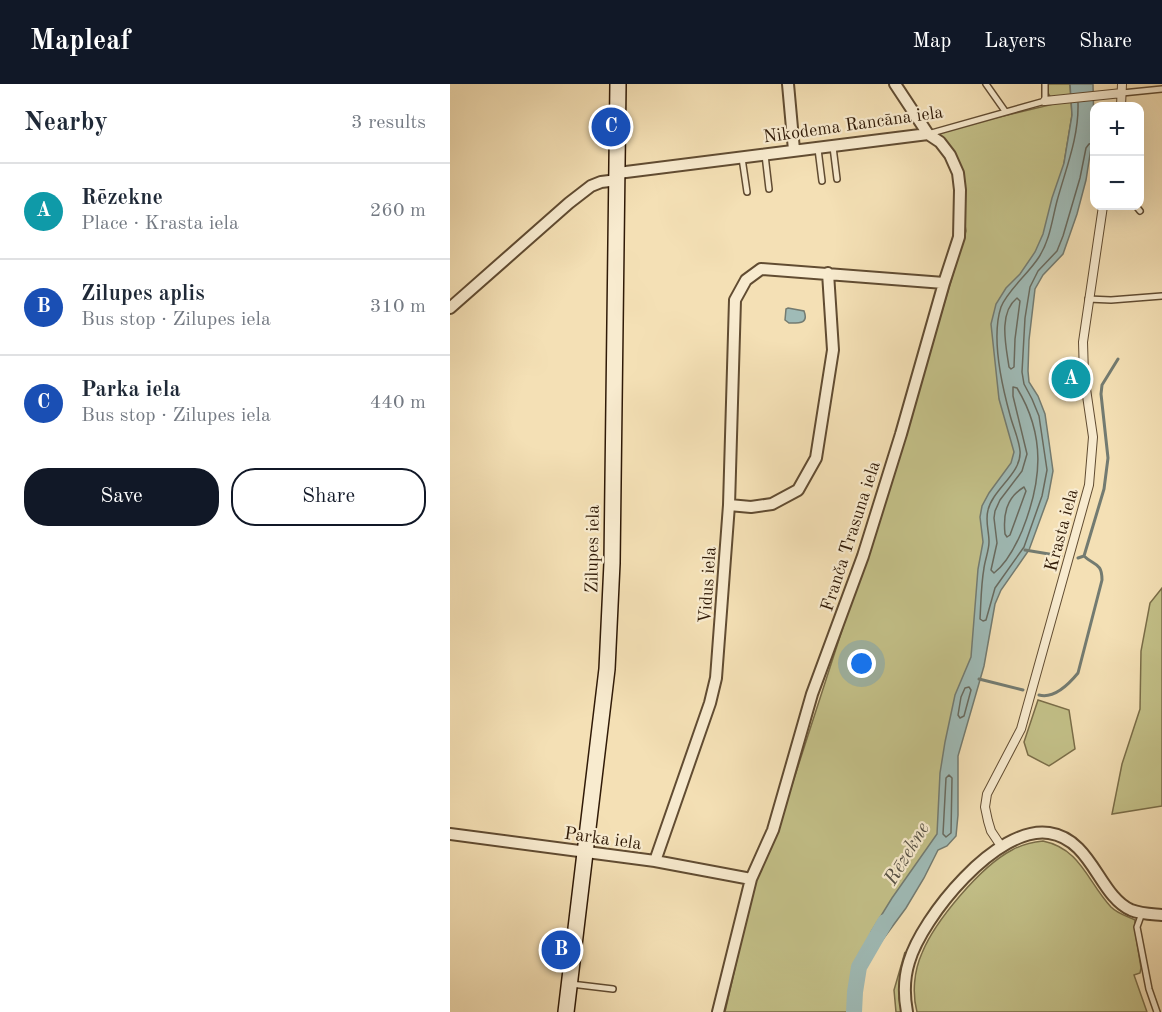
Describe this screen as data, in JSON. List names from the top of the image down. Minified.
{"streets":{"main road":["Zilupes iela"],"street":["Nikodema Rancāna iela","Krasta iela","Franča Trasuna iela","Vidus iela","Parka iela"]},"crossings":[["Nikodema Rancāna iela","Franča Trasuna iela"],["Nikodema Rancāna iela","Zilupes iela"],["Franča Trasuna iela","Parka iela"],["Zilupes iela","Parka iela"],["Vidus iela","Parka iela"]],"water":["Rēzekne"],"page":{"header":"Mapleaf","nav":["Map","Layers","Share"],"heading":["Nearby","3 results"],"map_buttons":["+","−"],"pins":["C","A","B"],"list":[{"mark":"A","name":"Rēzekne","note":"Place · Krasta iela","value":"260 m"},{"mark":"B","name":"Zilupes aplis","note":"Bus stop · Zilupes iela","value":"310 m"},{"mark":"C","name":"Parka iela","note":"Bus stop · Zilupes iela","value":"440 m"}],"buttons":["Save","Share"]}}
